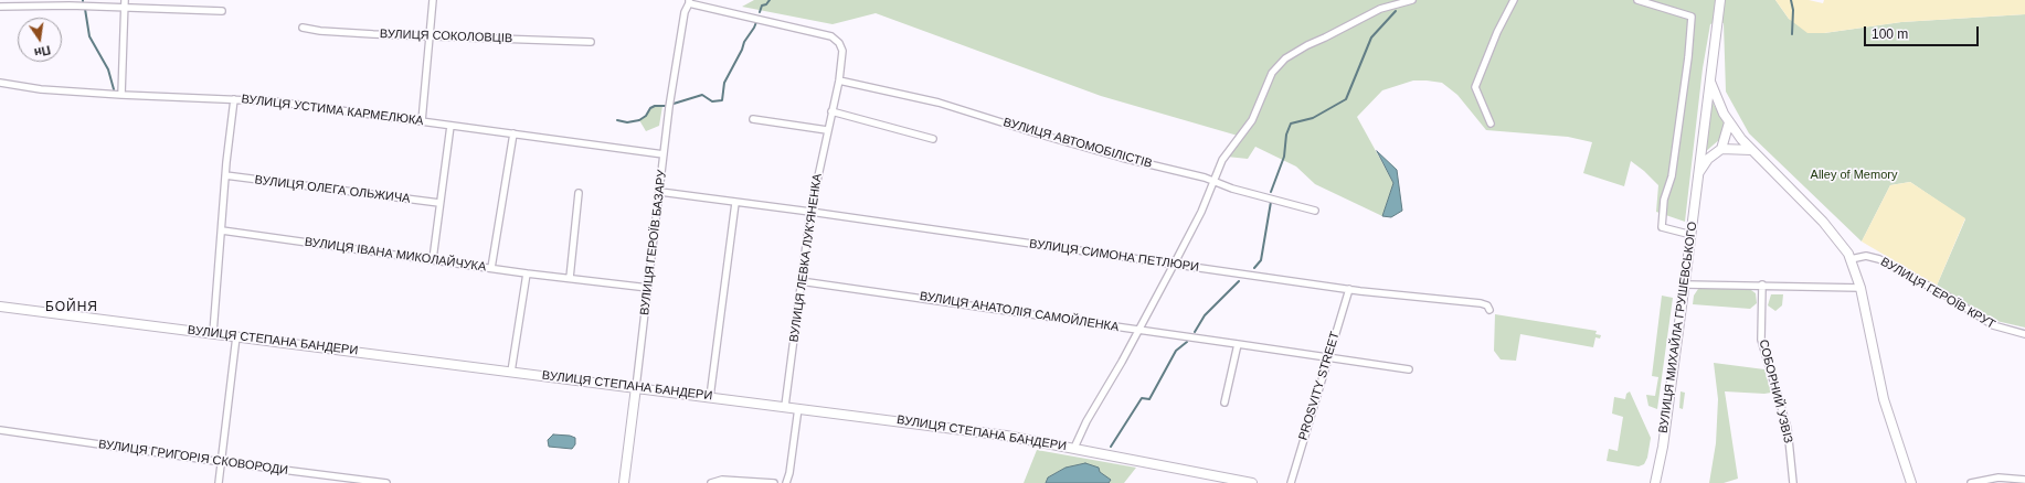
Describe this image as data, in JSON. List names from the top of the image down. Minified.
{"streets":{"street":["ВУЛИЦЯ СОКОЛОВЦІВ","ВУЛИЦЯ УСТИМА КАРМЕЛЮКА","ВУЛИЦЯ АВТОМОБІЛІСТІВ","ВУЛИЦЯ ОЛЕГА ОЛЬЖИЧА","ВУЛИЦЯ ГЕРОЇВ БАЗАРУ","ВУЛИЦЯ ІВАНА МИКОЛАЙЧУКА","ВУЛИЦЯ СИМОНА ПЕТЛЮРИ","ВУЛИЦЯ ЛЕВКА ЛУК'ЯНЕНКА","ВУЛИЦЯ ГЕРОЇВ КРУТ","ВУЛИЦЯ АНАТОЛІЯ САМОЙЛЕНКА","ВУЛИЦЯ МИХАЙЛА ГРУШЕВСЬКОГО","ВУЛИЦЯ СТЕПАНА БАНДЕРИ","PROSVITY STREET","СОБОРНИЙ УЗВІЗ","ВУЛИЦЯ ГРИГОРІЯ СКОВОРОДИ"]},"crossings":[["ВУЛИЦЯ УСТИМА КАРМЕЛЮКА","ВУЛИЦЯ ГЕРОЇВ БАЗАРУ"],["ВУЛИЦЯ АВТОМОБІЛІСТІВ","ВУЛИЦЯ ЛЕВКА ЛУК'ЯНЕНКА"],["ВУЛИЦЯ ГЕРОЇВ БАЗАРУ","ВУЛИЦЯ ІВАНА МИКОЛАЙЧУКА"],["ВУЛИЦЯ ГЕРОЇВ БАЗАРУ","ВУЛИЦЯ СИМОНА ПЕТЛЮРИ"],["ВУЛИЦЯ ГЕРОЇВ БАЗАРУ","ВУЛИЦЯ ЛЕВКА ЛУК'ЯНЕНКА"],["ВУЛИЦЯ ГЕРОЇВ БАЗАРУ","ВУЛИЦЯ СТЕПАНА БАНДЕРИ"],["ВУЛИЦЯ СИМОНА ПЕТЛЮРИ","ВУЛИЦЯ ЛЕВКА ЛУК'ЯНЕНКА"],["ВУЛИЦЯ СИМОНА ПЕТЛЮРИ","PROSVITY STREET"],["ВУЛИЦЯ ЛЕВКА ЛУК'ЯНЕНКА","ВУЛИЦЯ АНАТОЛІЯ САМОЙЛЕНКА"],["ВУЛИЦЯ ЛЕВКА ЛУК'ЯНЕНКА","ВУЛИЦЯ СТЕПАНА БАНДЕРИ"],["ВУЛИЦЯ АНАТОЛІЯ САМОЙЛЕНКА","PROSVITY STREET"]],"districts":["БОЙНЯ"],"parks":["Alley of Memory"],"scale_bar":"100 m","north":"bottom"}
